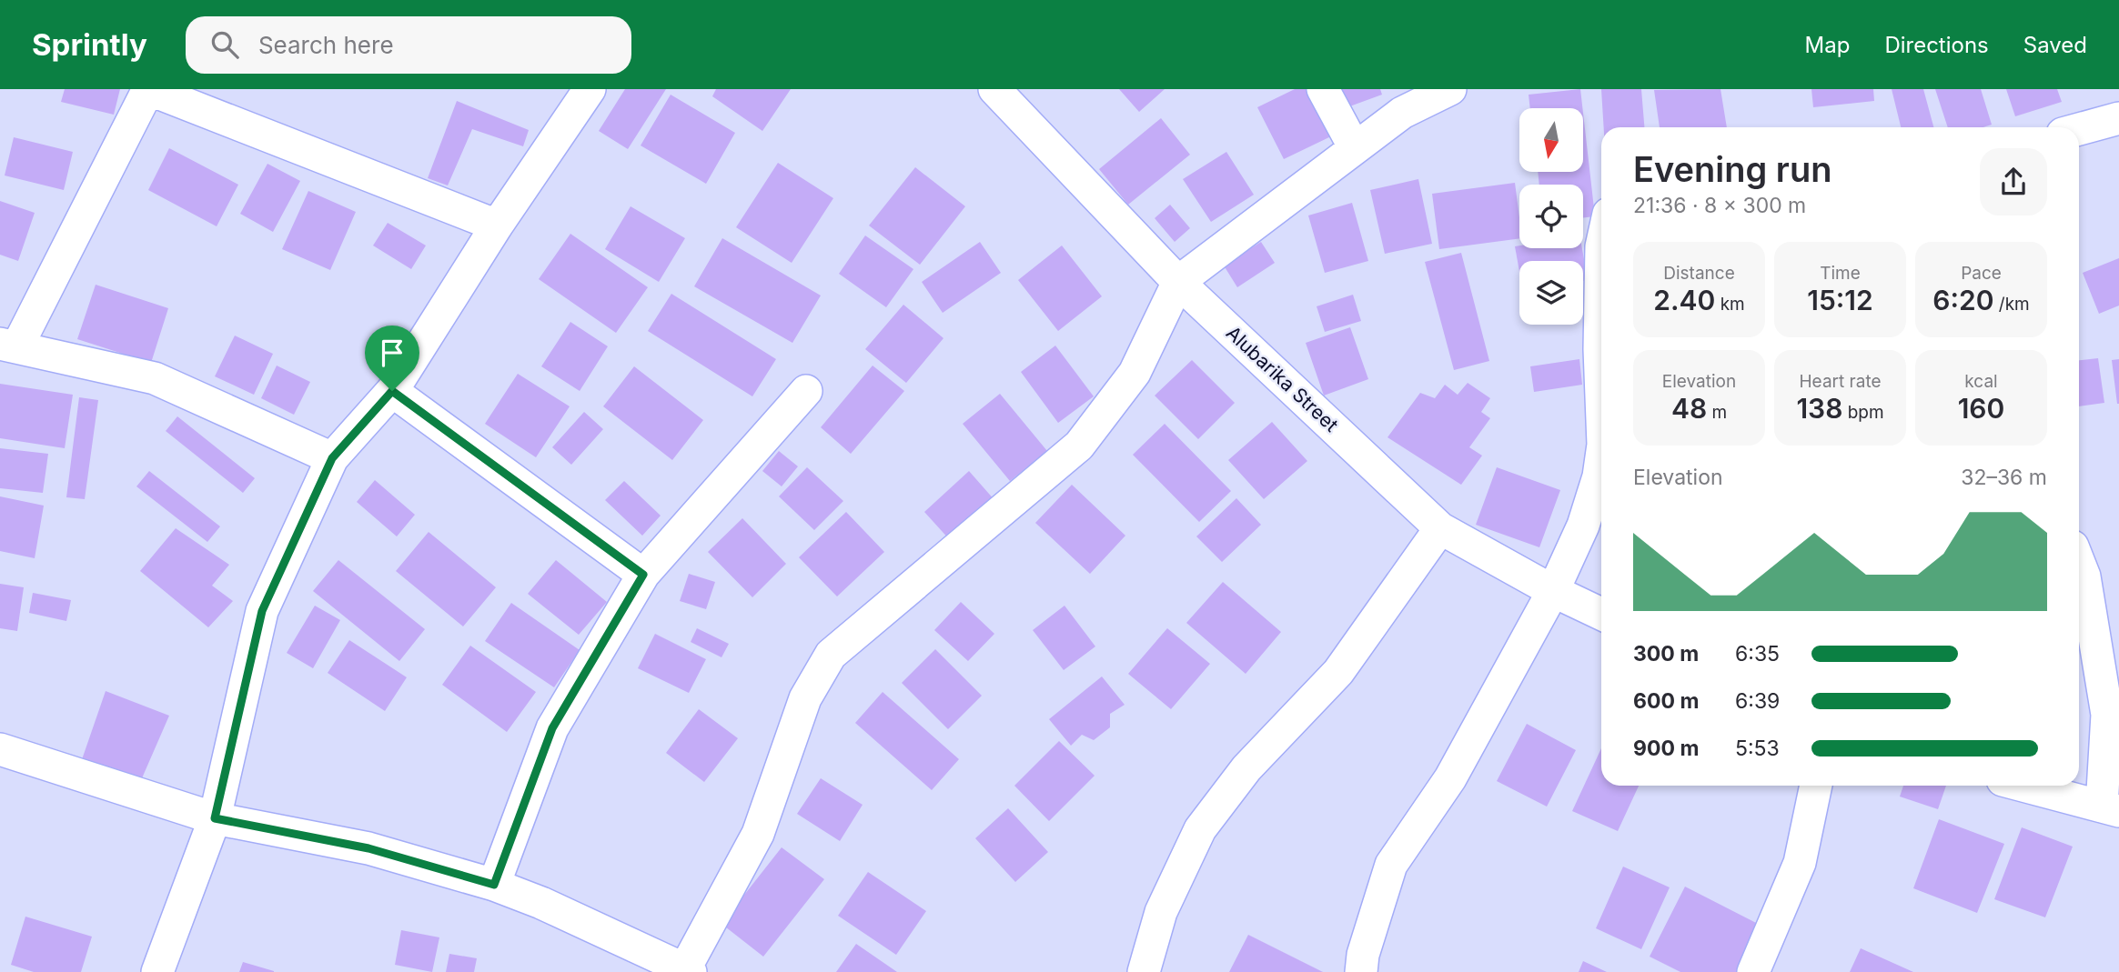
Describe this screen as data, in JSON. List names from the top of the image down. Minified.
{"streets":{"street":["Alubarika Street"]},"north":"bottom","page":{"header":"Sprintly","search":"Search here","nav":["Map","Directions","Saved"],"heading":["Evening run","21:36 · 8 × 300 m"],"stats":[["Distance","2.40 km"],["Time","15:12"],["Pace","6:20 /km"],["Elevation","48 m"],["Heart rate","138 bpm"],["kcal","160"]],"chart":["Elevation","32–36 m"],"list":[{"name":"300 m","note":"6:35"},{"name":"600 m","note":"6:39"},{"name":"900 m","note":"5:53"}]}}
